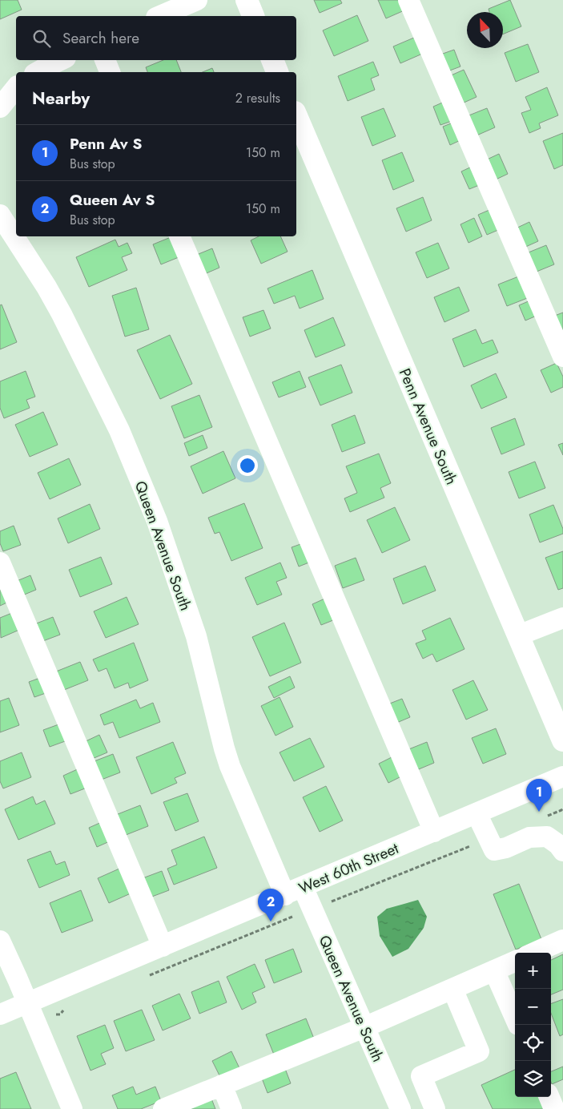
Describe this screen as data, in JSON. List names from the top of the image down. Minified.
{"streets":{"main road":["Penn Avenue South"],"street":["Queen Avenue South","West 60th Street"]},"crossings":[["Queen Avenue South","West 60th Street"]],"north":"top left","page":{"search":"Search here","heading":["Nearby","2 results"],"list":[{"mark":"1","name":"Penn Av S","note":"Bus stop","value":"150 m"},{"mark":"2","name":"Queen Av S","note":"Bus stop","value":"150 m"}],"pins":["1","2"],"map_buttons":["+","−"]}}
